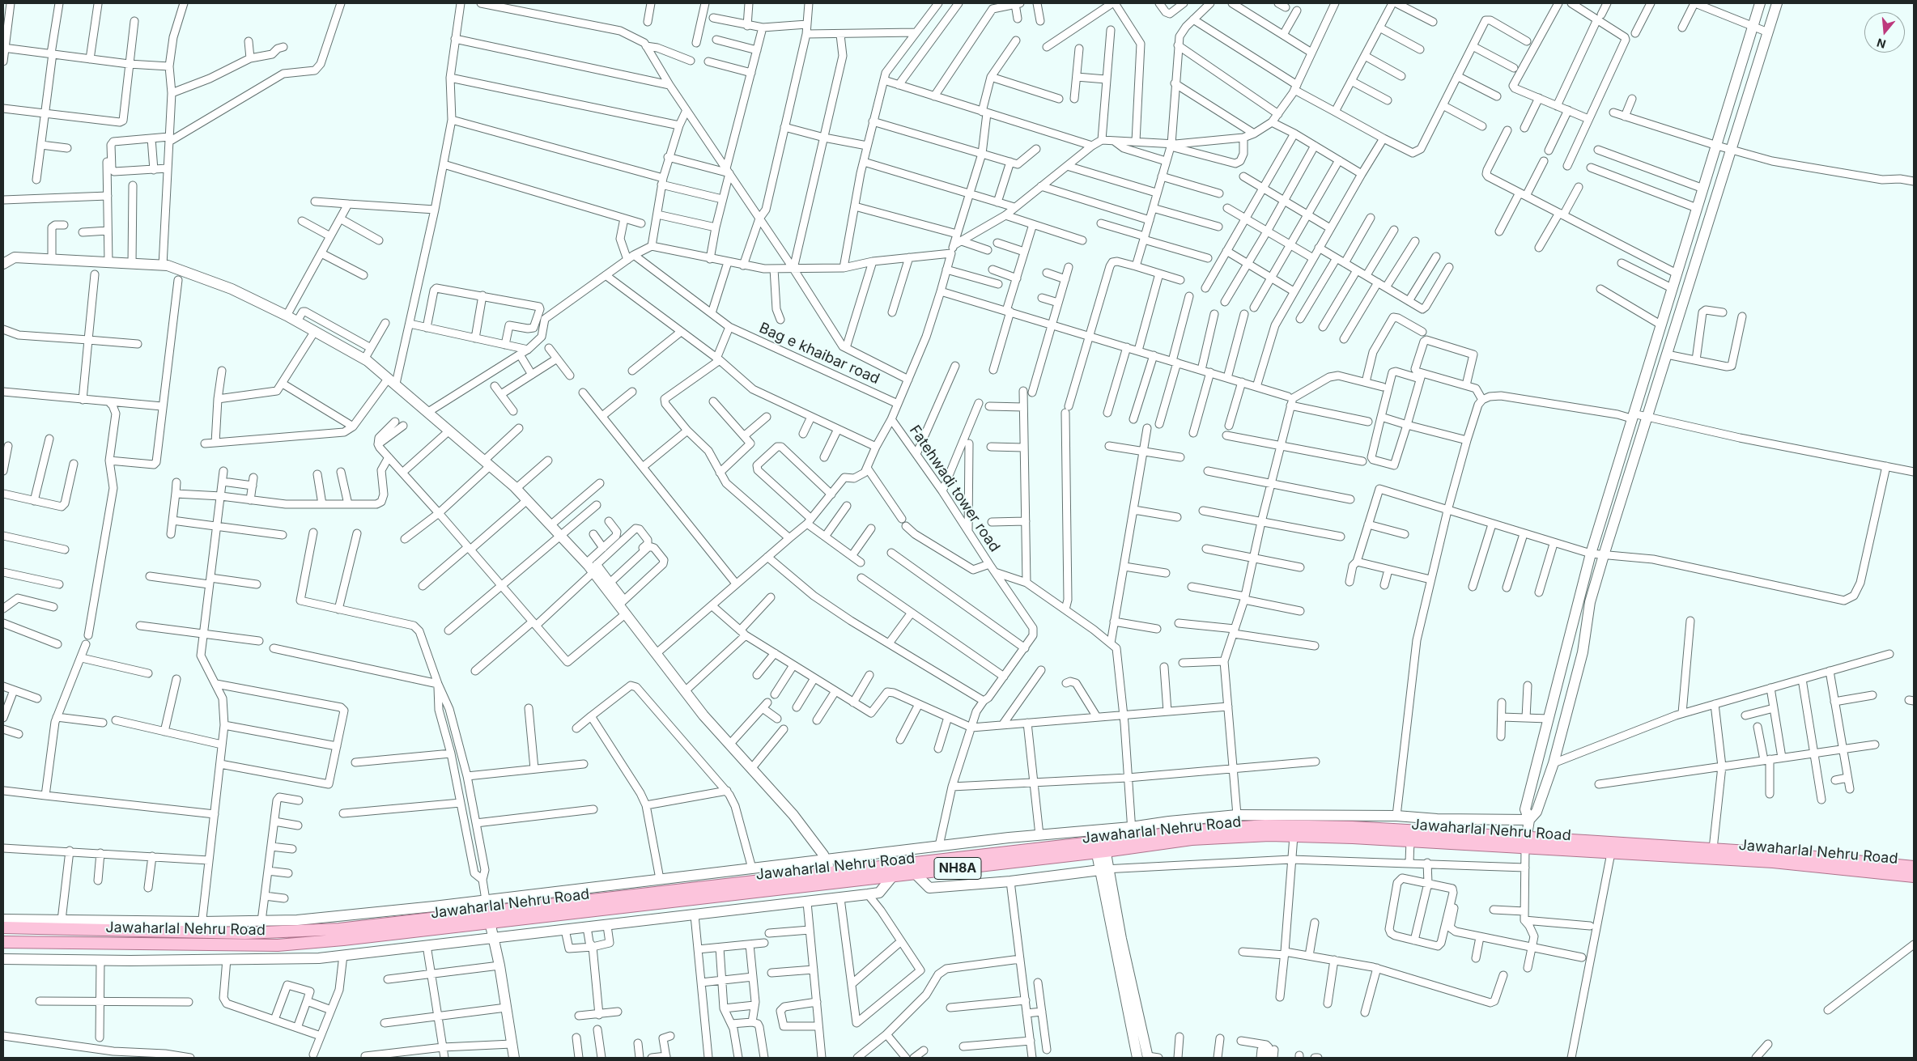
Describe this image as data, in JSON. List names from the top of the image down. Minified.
{"streets":{"main road":["Jawaharlal Nehru Road","NH8A"],"street":["Bag e khaibar road","Fatehwadi tower road"]},"north":"bottom"}
